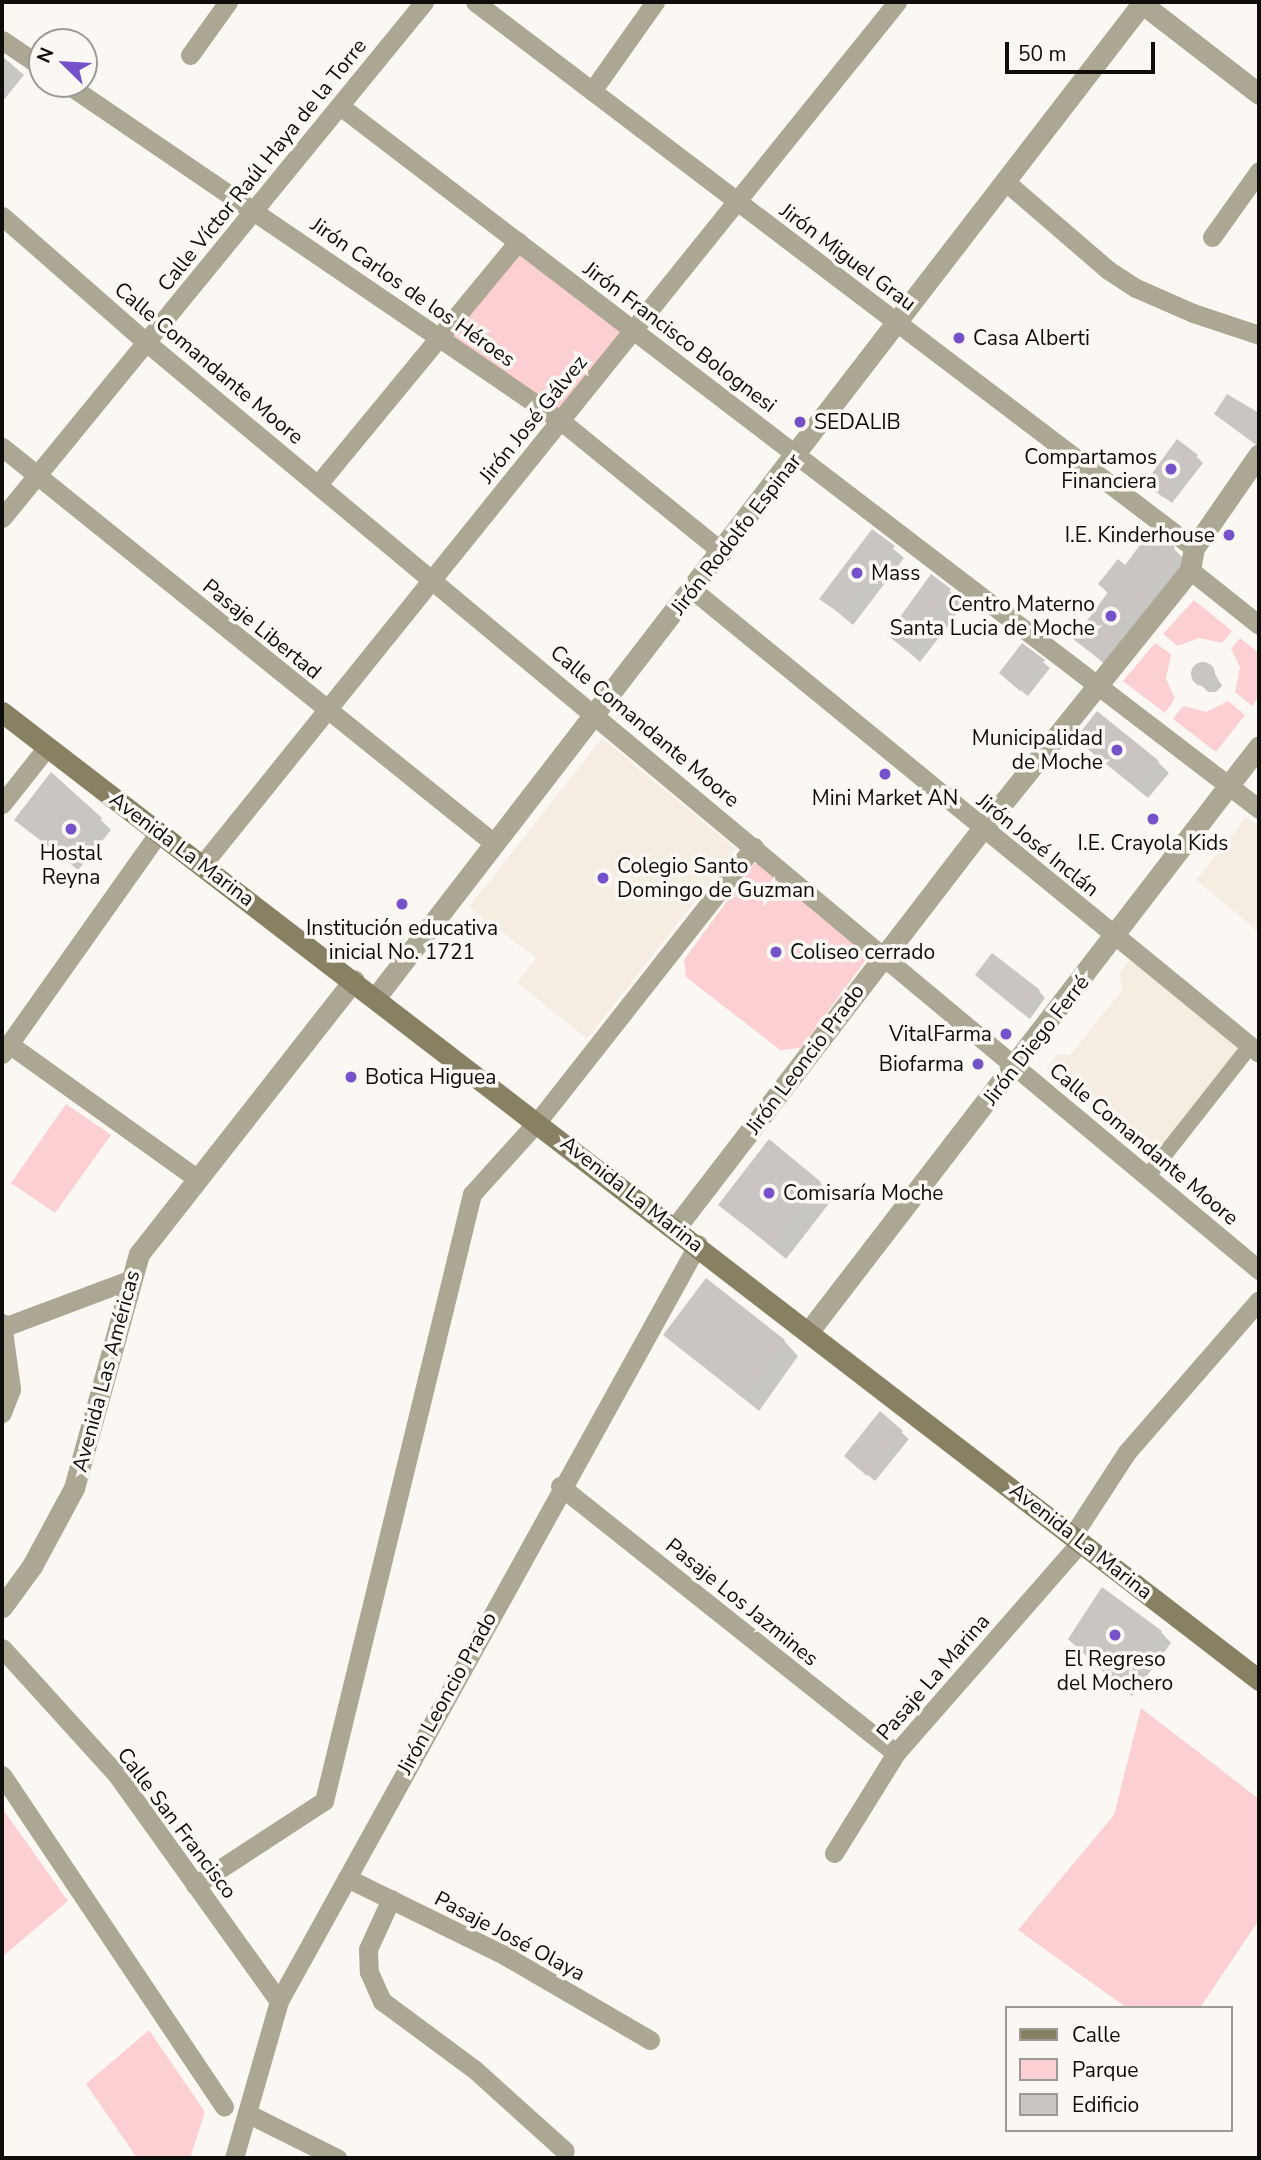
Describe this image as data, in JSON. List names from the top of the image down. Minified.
{"streets":{"main road":["Avenida La Marina"],"street":["Calle Víctor Raúl Haya de la Torre","Jirón Miguel Grau","Jirón Carlos de los Héroes","Jirón Francisco Bolognesi","Calle Comandante Moore","Jirón José Gálvez","Jirón Rodolfo Espinar","Pasaje Libertad","Jirón José Inclán","Jirón Diego Ferré","Jirón Leoncio Prado","Avenida Las Américas","Pasaje Los Jazmines","Pasaje La Marina","Calle San Francisco","Pasaje José Olaya"]},"crossings":[["Calle Víctor Raúl Haya de la Torre","Jirón Carlos de los Héroes"],["Calle Víctor Raúl Haya de la Torre","Jirón Francisco Bolognesi"],["Calle Víctor Raúl Haya de la Torre","Calle Comandante Moore"],["Calle Víctor Raúl Haya de la Torre","Pasaje Libertad"],["Jirón Miguel Grau","Jirón José Gálvez"],["Jirón Miguel Grau","Jirón Rodolfo Espinar"],["Jirón Miguel Grau","Jirón Leoncio Prado"],["Jirón Carlos de los Héroes","Jirón José Gálvez"],["Jirón Carlos de los Héroes","Jirón Rodolfo Espinar"],["Jirón Francisco Bolognesi","Jirón José Gálvez"],["Jirón Francisco Bolognesi","Jirón Rodolfo Espinar"],["Jirón Francisco Bolognesi","Jirón Diego Ferré"],["Jirón Francisco Bolognesi","Jirón Leoncio Prado"],["Calle Comandante Moore","Jirón José Gálvez"],["Calle Comandante Moore","Jirón Rodolfo Espinar"],["Calle Comandante Moore","Jirón Diego Ferré"],["Calle Comandante Moore","Jirón Leoncio Prado"],["Jirón José Gálvez","Pasaje Libertad"],["Jirón José Gálvez","Avenida La Marina"],["Jirón Rodolfo Espinar","Pasaje Libertad"],["Jirón Rodolfo Espinar","Jirón José Inclán"],["Jirón Rodolfo Espinar","Avenida La Marina"],["Jirón José Inclán","Jirón Diego Ferré"],["Jirón José Inclán","Jirón Leoncio Prado"],["Avenida La Marina","Jirón Diego Ferré"],["Avenida La Marina","Jirón Leoncio Prado"],["Avenida La Marina","Avenida Las Américas"],["Avenida La Marina","Pasaje La Marina"],["Jirón Leoncio Prado","Pasaje Los Jazmines"],["Jirón Leoncio Prado","Calle San Francisco"],["Jirón Leoncio Prado","Pasaje José Olaya"],["Pasaje Los Jazmines","Pasaje La Marina"]],"places":["Casa Alberti","SEDALIB","Compartamos Financiera","I.E. Kinderhouse","Mass","Centro Materno Santa Lucia de Moche","Municipalidad de Moche","Mini Market AN","I.E. Crayola Kids","Hostal Reyna","Colegio Santo Domingo de Guzman","Institución educativa inicial No. 1721","Coliseo cerrado","VitalFarma","Biofarma","Botica Higuea","Comisaría Moche","El Regreso del Mochero"],"legend":["Calle","Parque","Edificio"],"scale_bar":"50 m","north":"top left"}
